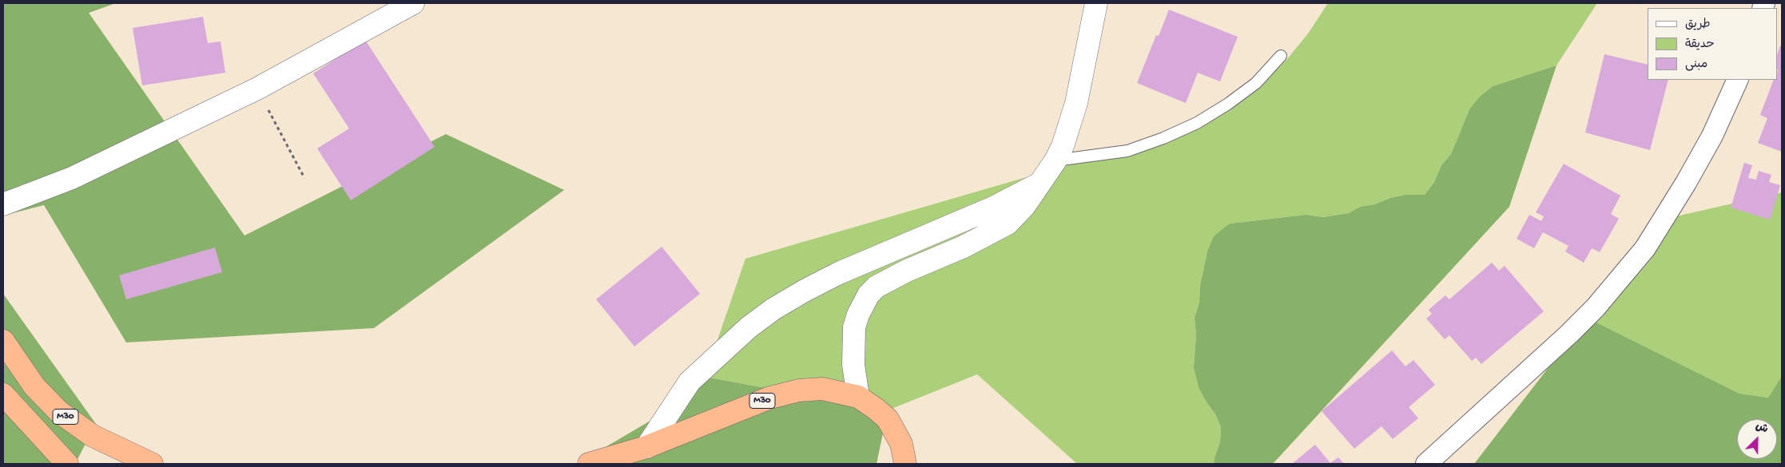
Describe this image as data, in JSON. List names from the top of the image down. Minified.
{"streets":{"highway":["M30"]},"legend":["طريق","حديقة","مبنى"],"north":"top right"}
